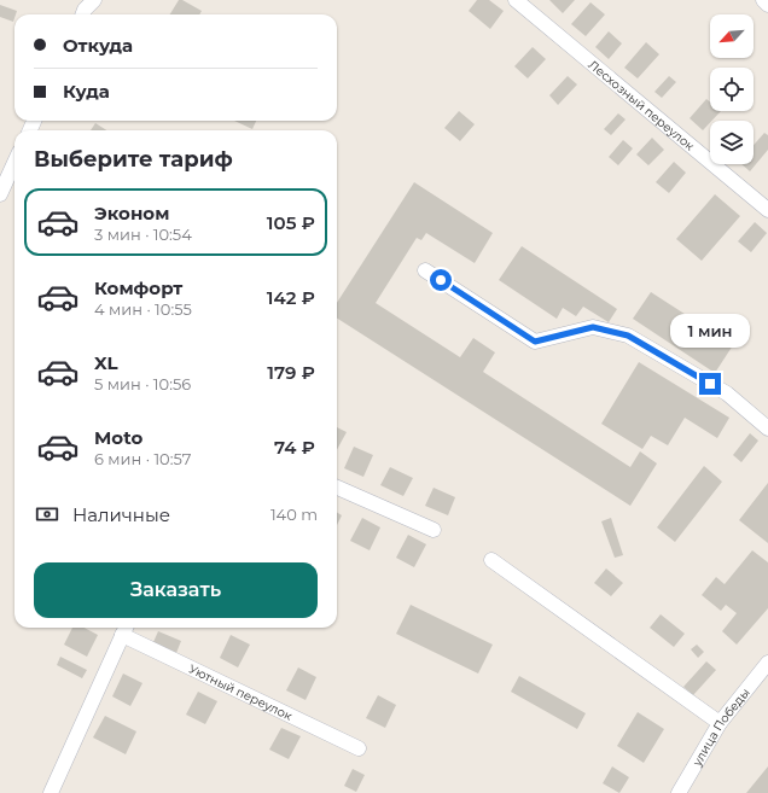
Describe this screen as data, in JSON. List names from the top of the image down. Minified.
{"streets":{"street":["Лесхозный переулок","Уютный переулок","улица Победы"]},"north":"bottom left","page":{"banner":["Откуда","Куда"],"heading":"Выберите тариф","list":[{"name":"Эконом","note":"3 мин · 10:54","value":"105 ₽"},{"name":"Комфорт","note":"4 мин · 10:55","value":"142 ₽"},{"name":"XL","note":"5 мин · 10:56","value":"179 ₽"},{"name":"Moto","note":"6 мин · 10:57","value":"74 ₽"}],"bubble":"1 мин","pay":["Наличные","140 m"],"buttons":"Заказать"}}
